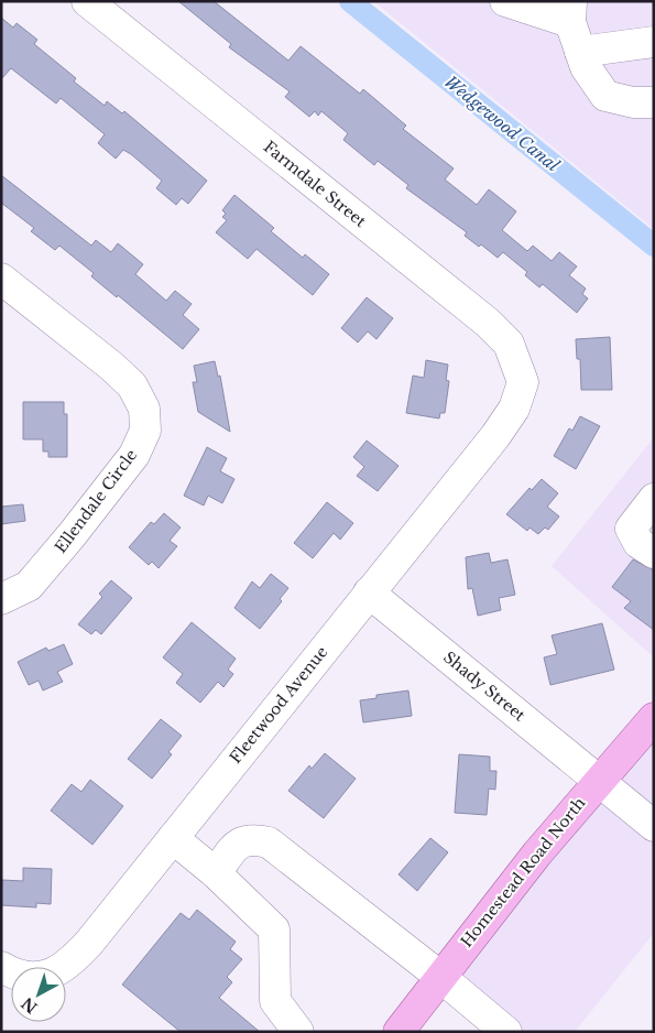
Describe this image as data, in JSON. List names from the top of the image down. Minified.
{"streets":{"main road":["Homestead Road North"],"street":["Farmdale Street","Ellendale Circle","Shady Street","Fleetwood Avenue"]},"crossings":[["Farmdale Street","Fleetwood Avenue"],["Shady Street","Fleetwood Avenue"],["Shady Street","Homestead Road North"]],"water":["Wedgewood Canal"],"north":"bottom left"}
